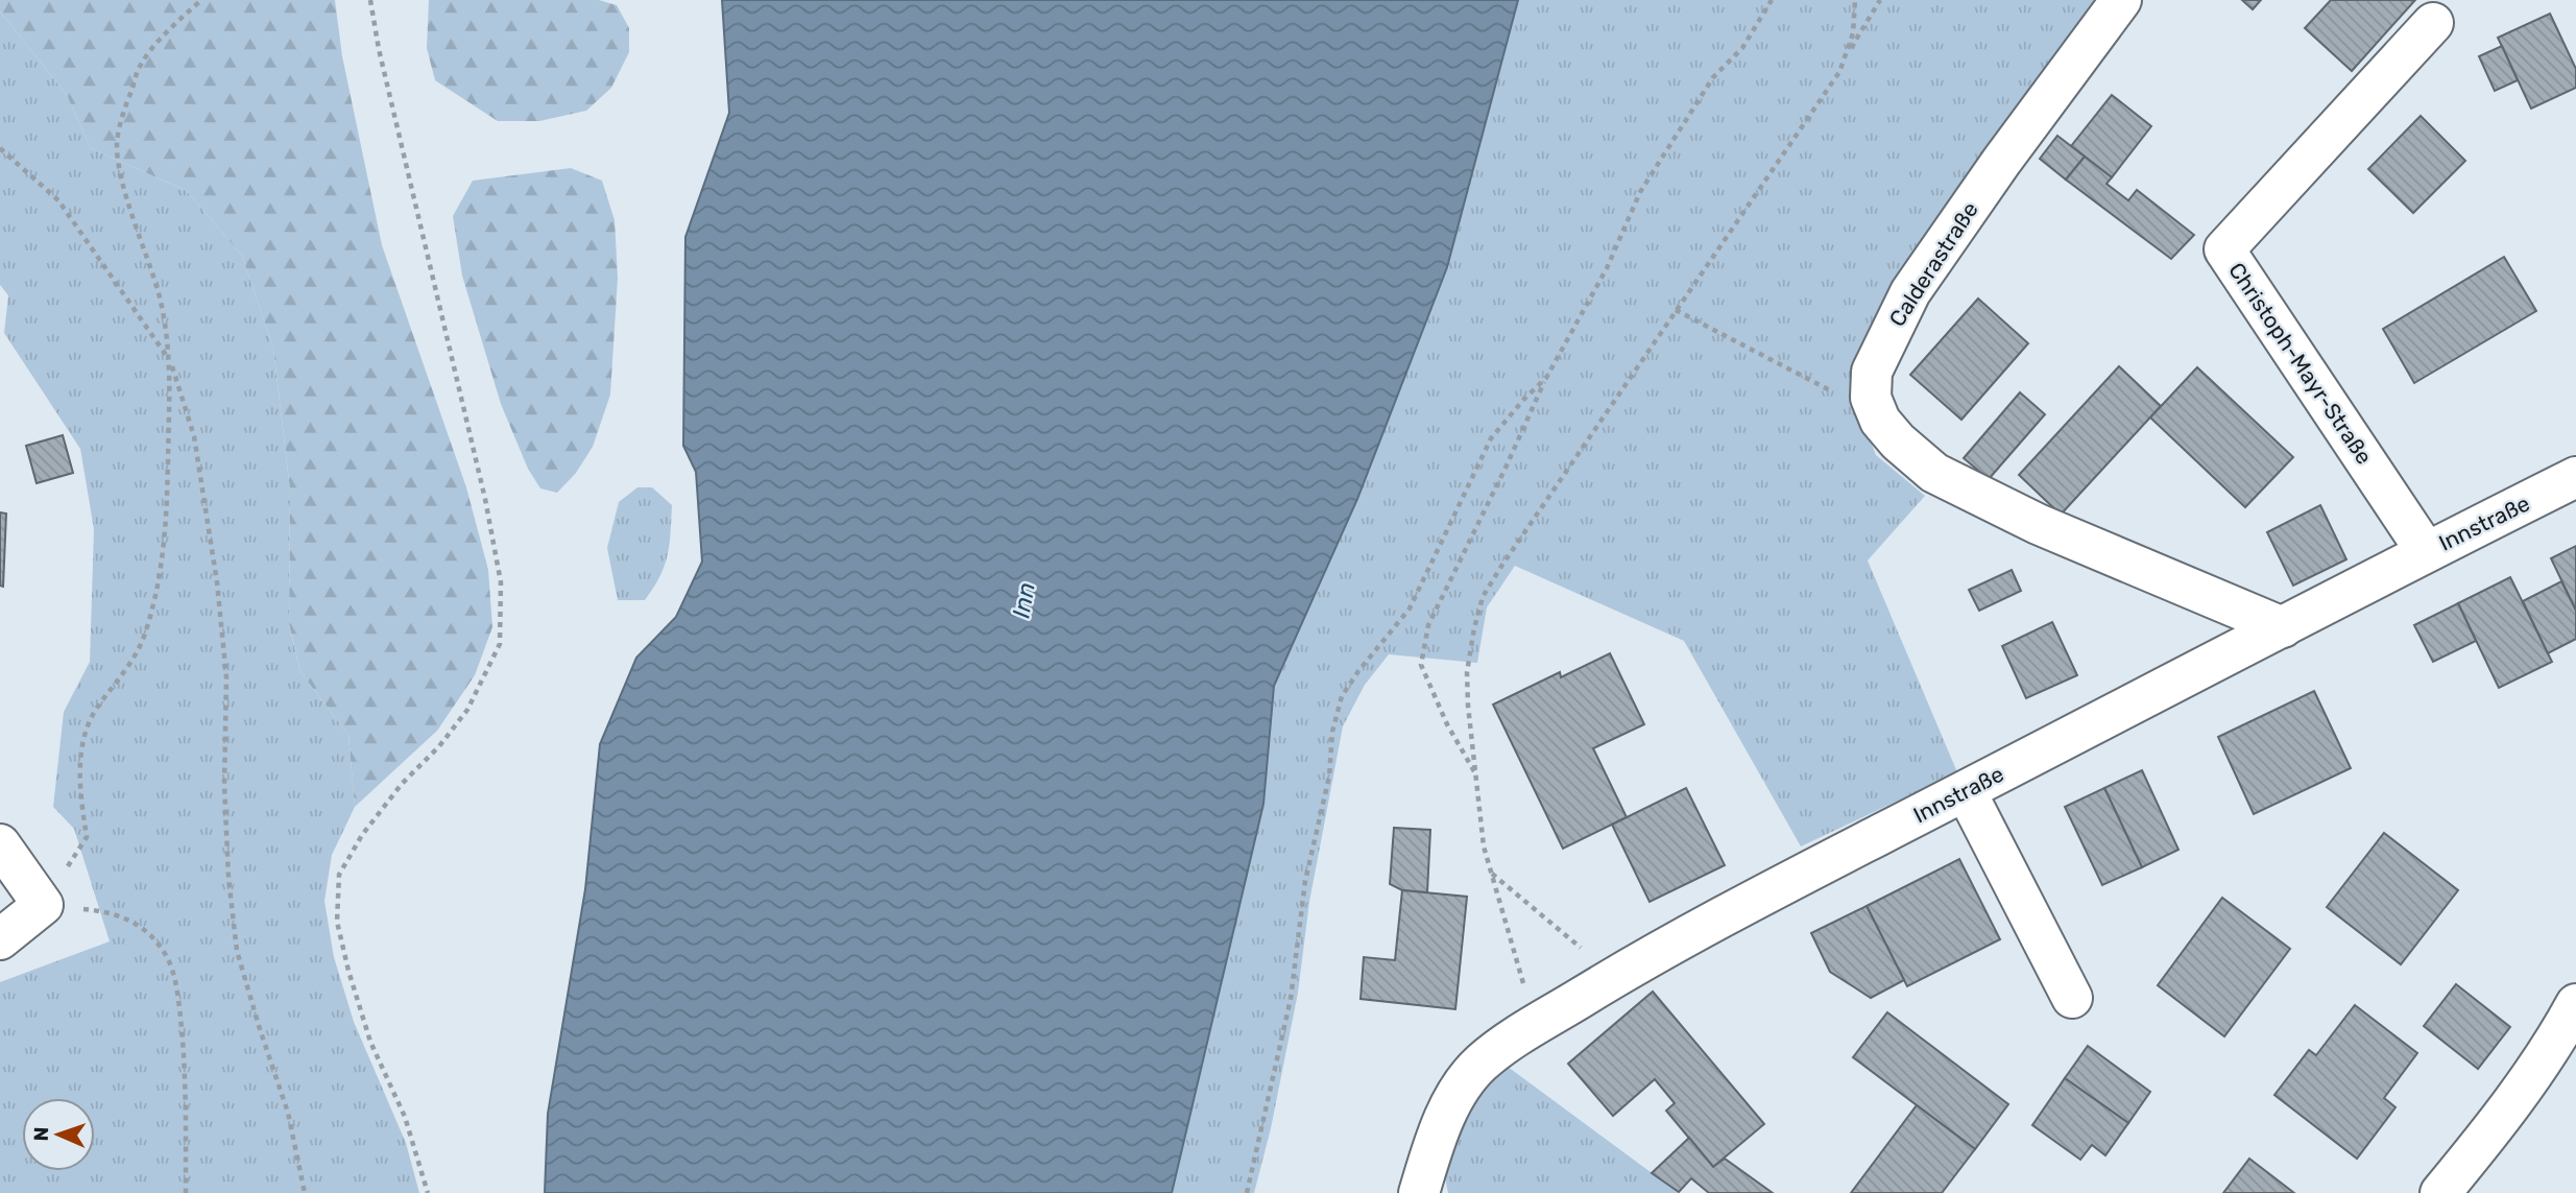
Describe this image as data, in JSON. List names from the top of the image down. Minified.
{"streets":{"street":["Calderastraße","Christoph-Mayr-Straße","Innstraße"]},"crossings":[["Calderastraße","Innstraße"],["Christoph-Mayr-Straße","Innstraße"]],"water":["Inn"],"north":"left"}
